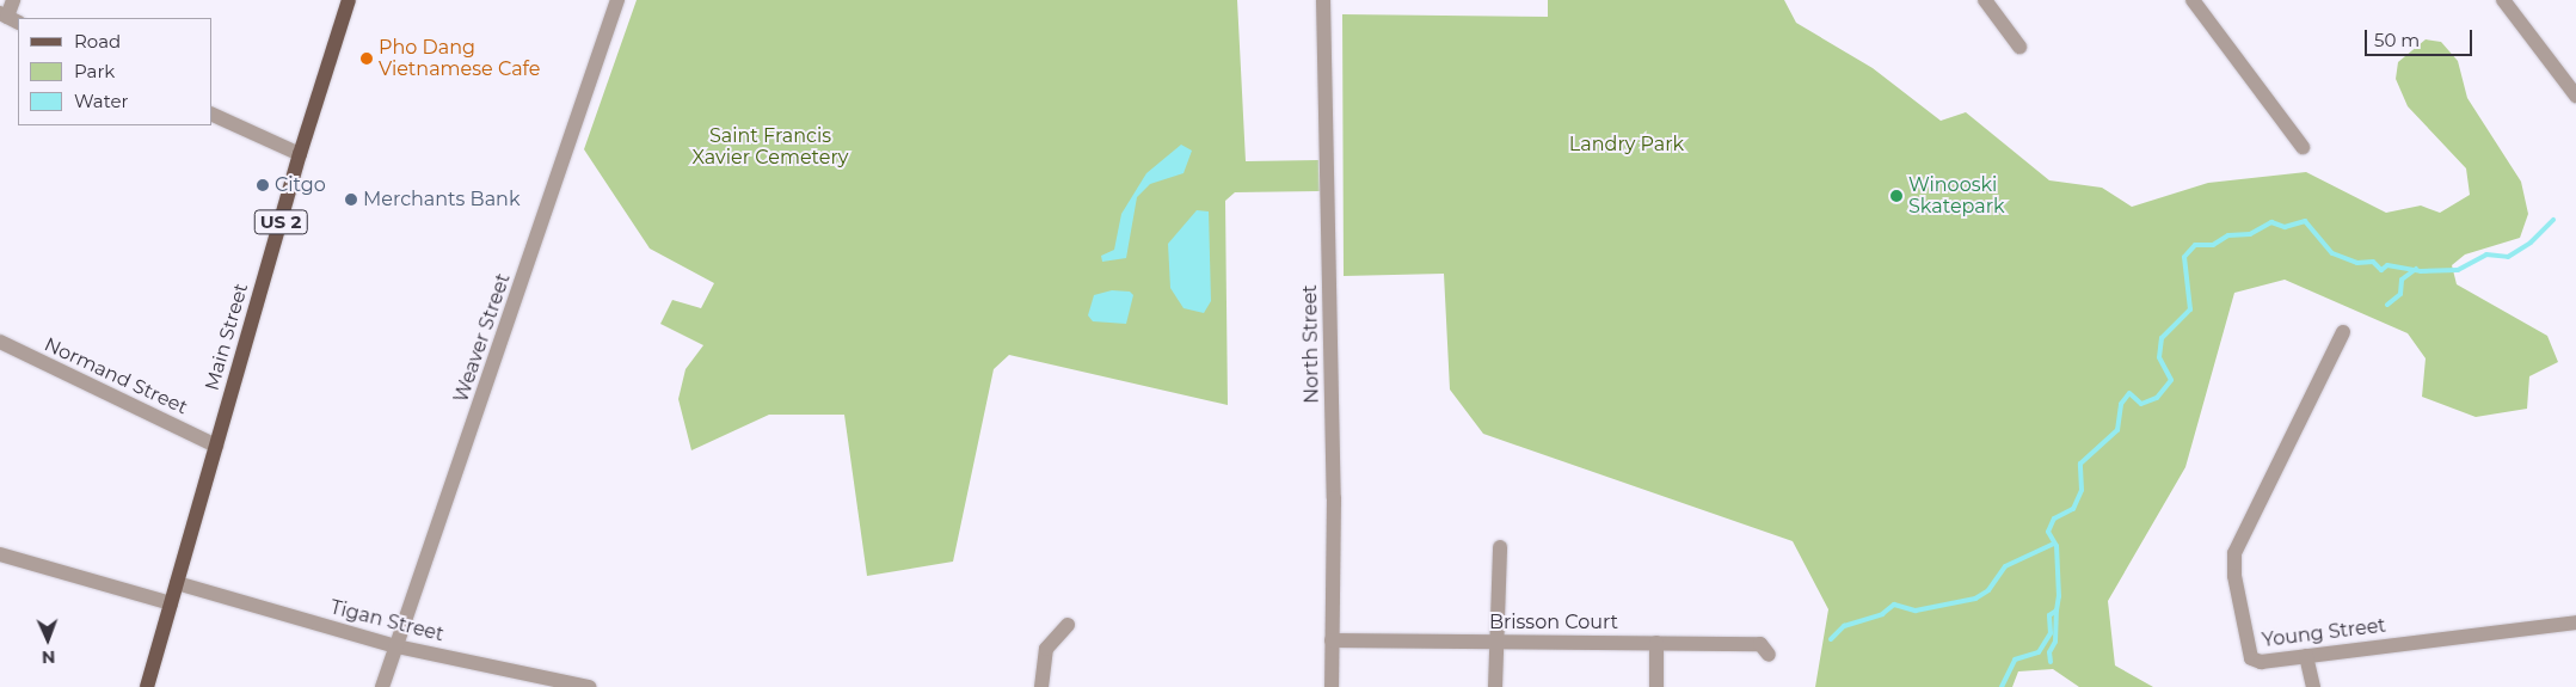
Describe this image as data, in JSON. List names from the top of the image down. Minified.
{"streets":{"main road":["US 2","Main Street"],"street":["Weaver Street","North Street","Normand Street","Tigan Street","Brisson Court","Young Street"]},"crossings":[["Main Street","Normand Street"],["Main Street","Tigan Street"],["Weaver Street","Tigan Street"],["North Street","Brisson Court"]],"parks":["Saint Francis Xavier Cemetery","Landry Park"],"places":["Pho Dang Vietnamese Cafe","Citgo","Winooski Skatepark","Merchants Bank"],"legend":["Road","Park","Water"],"scale_bar":"50 m","north":"bottom"}
